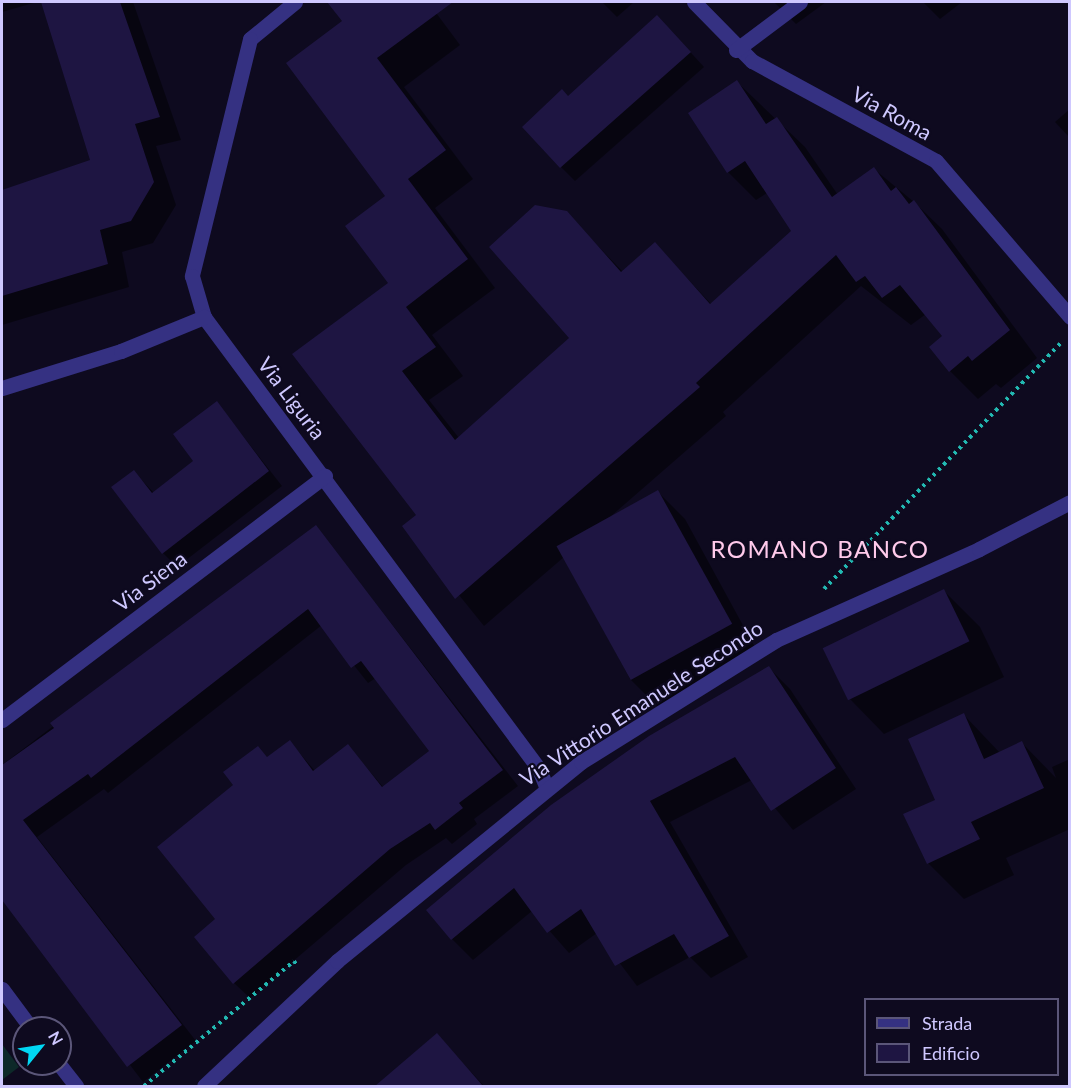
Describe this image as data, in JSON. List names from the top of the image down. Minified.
{"streets":{"street":["Via Roma","Via Liguria","Via Siena","Via Vittorio Emanuele Secondo"]},"crossings":[["Via Liguria","Via Siena"],["Via Liguria","Via Vittorio Emanuele Secondo"]],"districts":["ROMANO BANCO"],"legend":["Strada","Edificio"],"north":"top right"}
